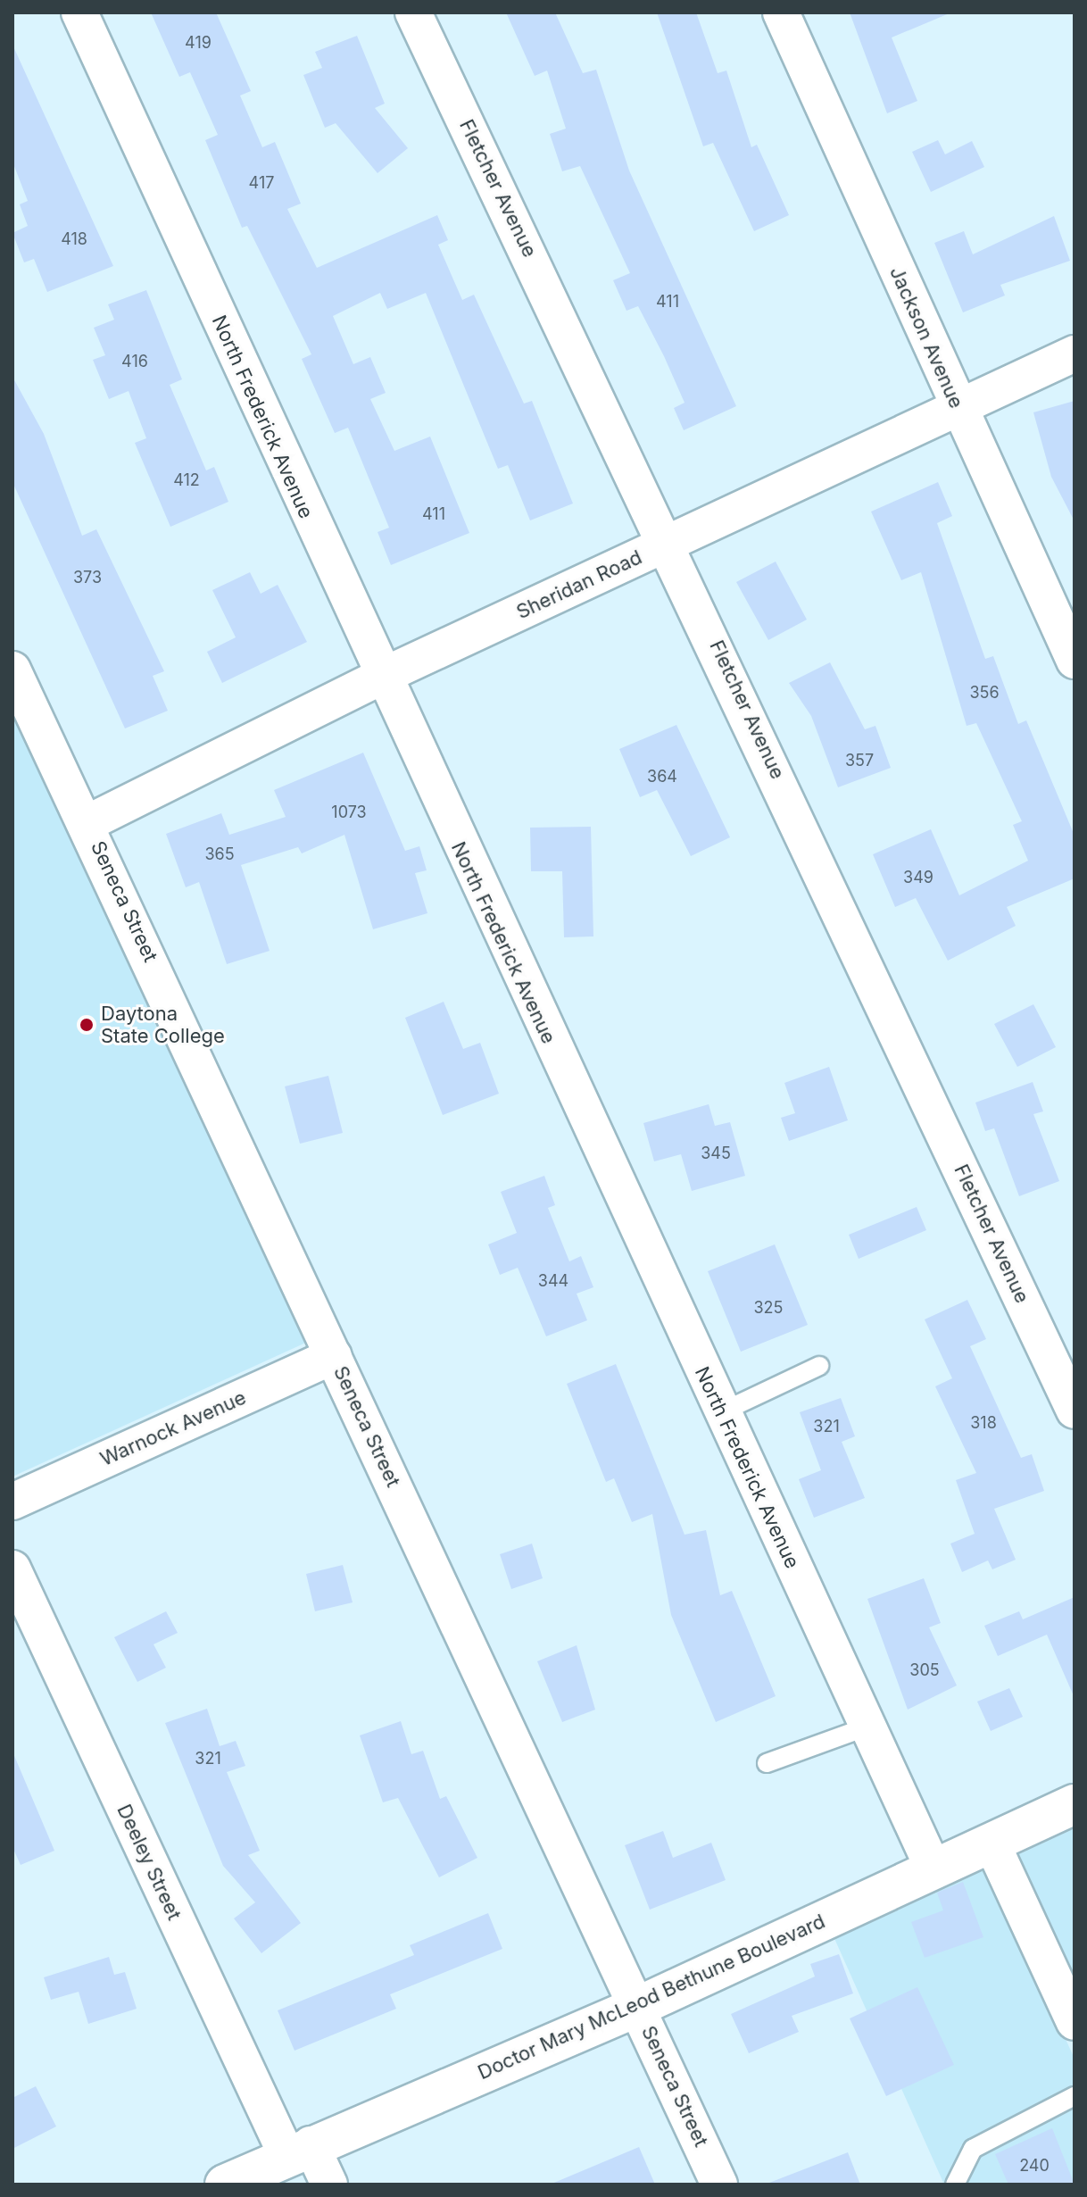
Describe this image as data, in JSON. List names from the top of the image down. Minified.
{"streets":{"street":["Fletcher Avenue","Jackson Avenue","North Frederick Avenue","Sheridan Road","Seneca Street","Warnock Avenue","Deeley Street","Doctor Mary McLeod Bethune Boulevard"]},"crossings":[["Fletcher Avenue","Sheridan Road"],["Jackson Avenue","Sheridan Road"],["North Frederick Avenue","Sheridan Road"],["North Frederick Avenue","Doctor Mary McLeod Bethune Boulevard"],["Sheridan Road","Seneca Street"],["Seneca Street","Warnock Avenue"],["Seneca Street","Doctor Mary McLeod Bethune Boulevard"],["Deeley Street","Doctor Mary McLeod Bethune Boulevard"]],"places":["Daytona State College"],"house_numbers":["419","417","418","411","416","412","411","373","356","357","364","1073","365","349","345","344","325","318","321","305","321","240"]}
